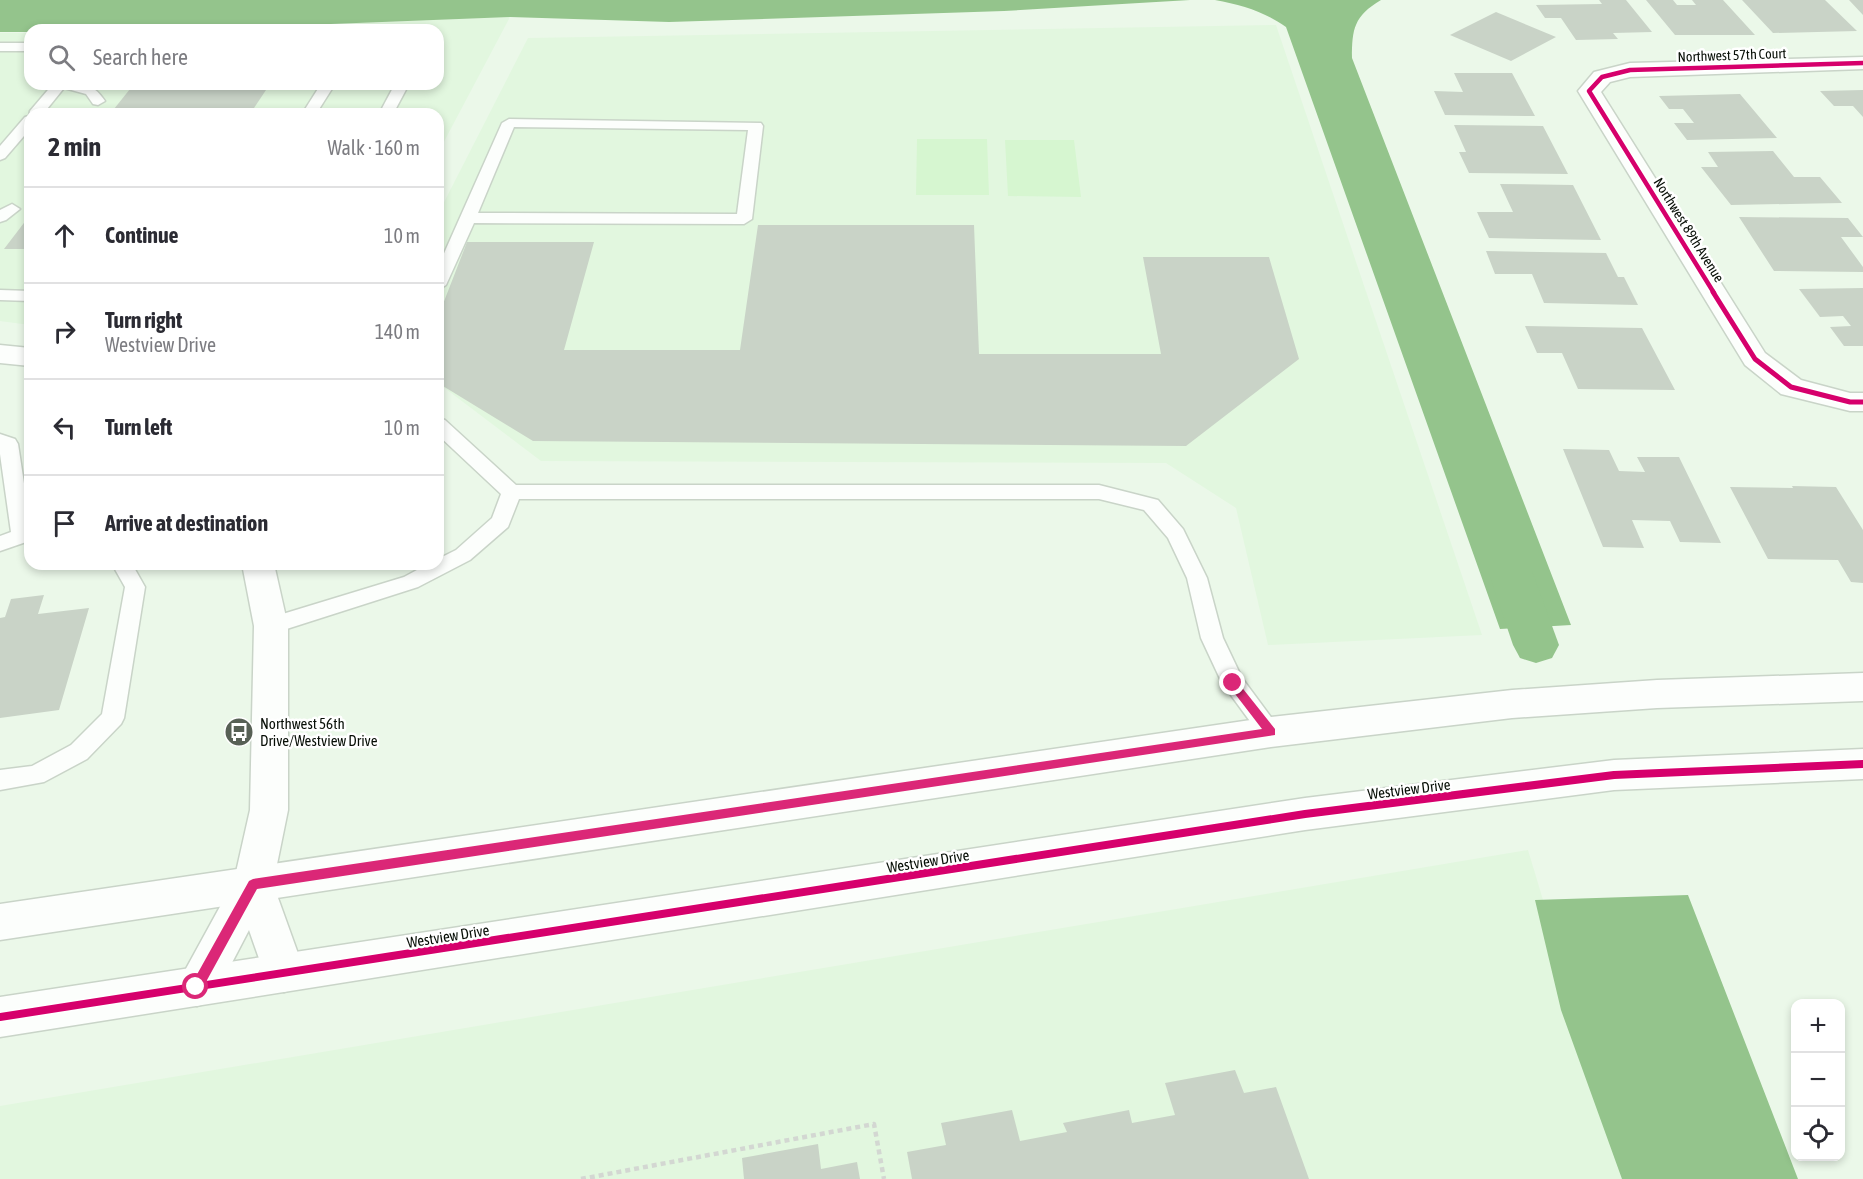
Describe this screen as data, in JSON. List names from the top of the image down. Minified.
{"streets":{"street":["Northwest 57th Court","Northwest 89th Avenue","Westview Drive"]},"crossings":[["Northwest 57th Court","Northwest 89th Avenue"]],"places":{"bus stop":["Northwest 56th Drive/Westview Drive"]},"page":{"search":"Search here","heading":["2 min","Walk · 160 m"],"list":[["Continue","10 m"],["Turn right","Westview Drive","140 m"],["Turn left","10 m"],"Arrive at destination"],"map_buttons":["+","−"]}}
